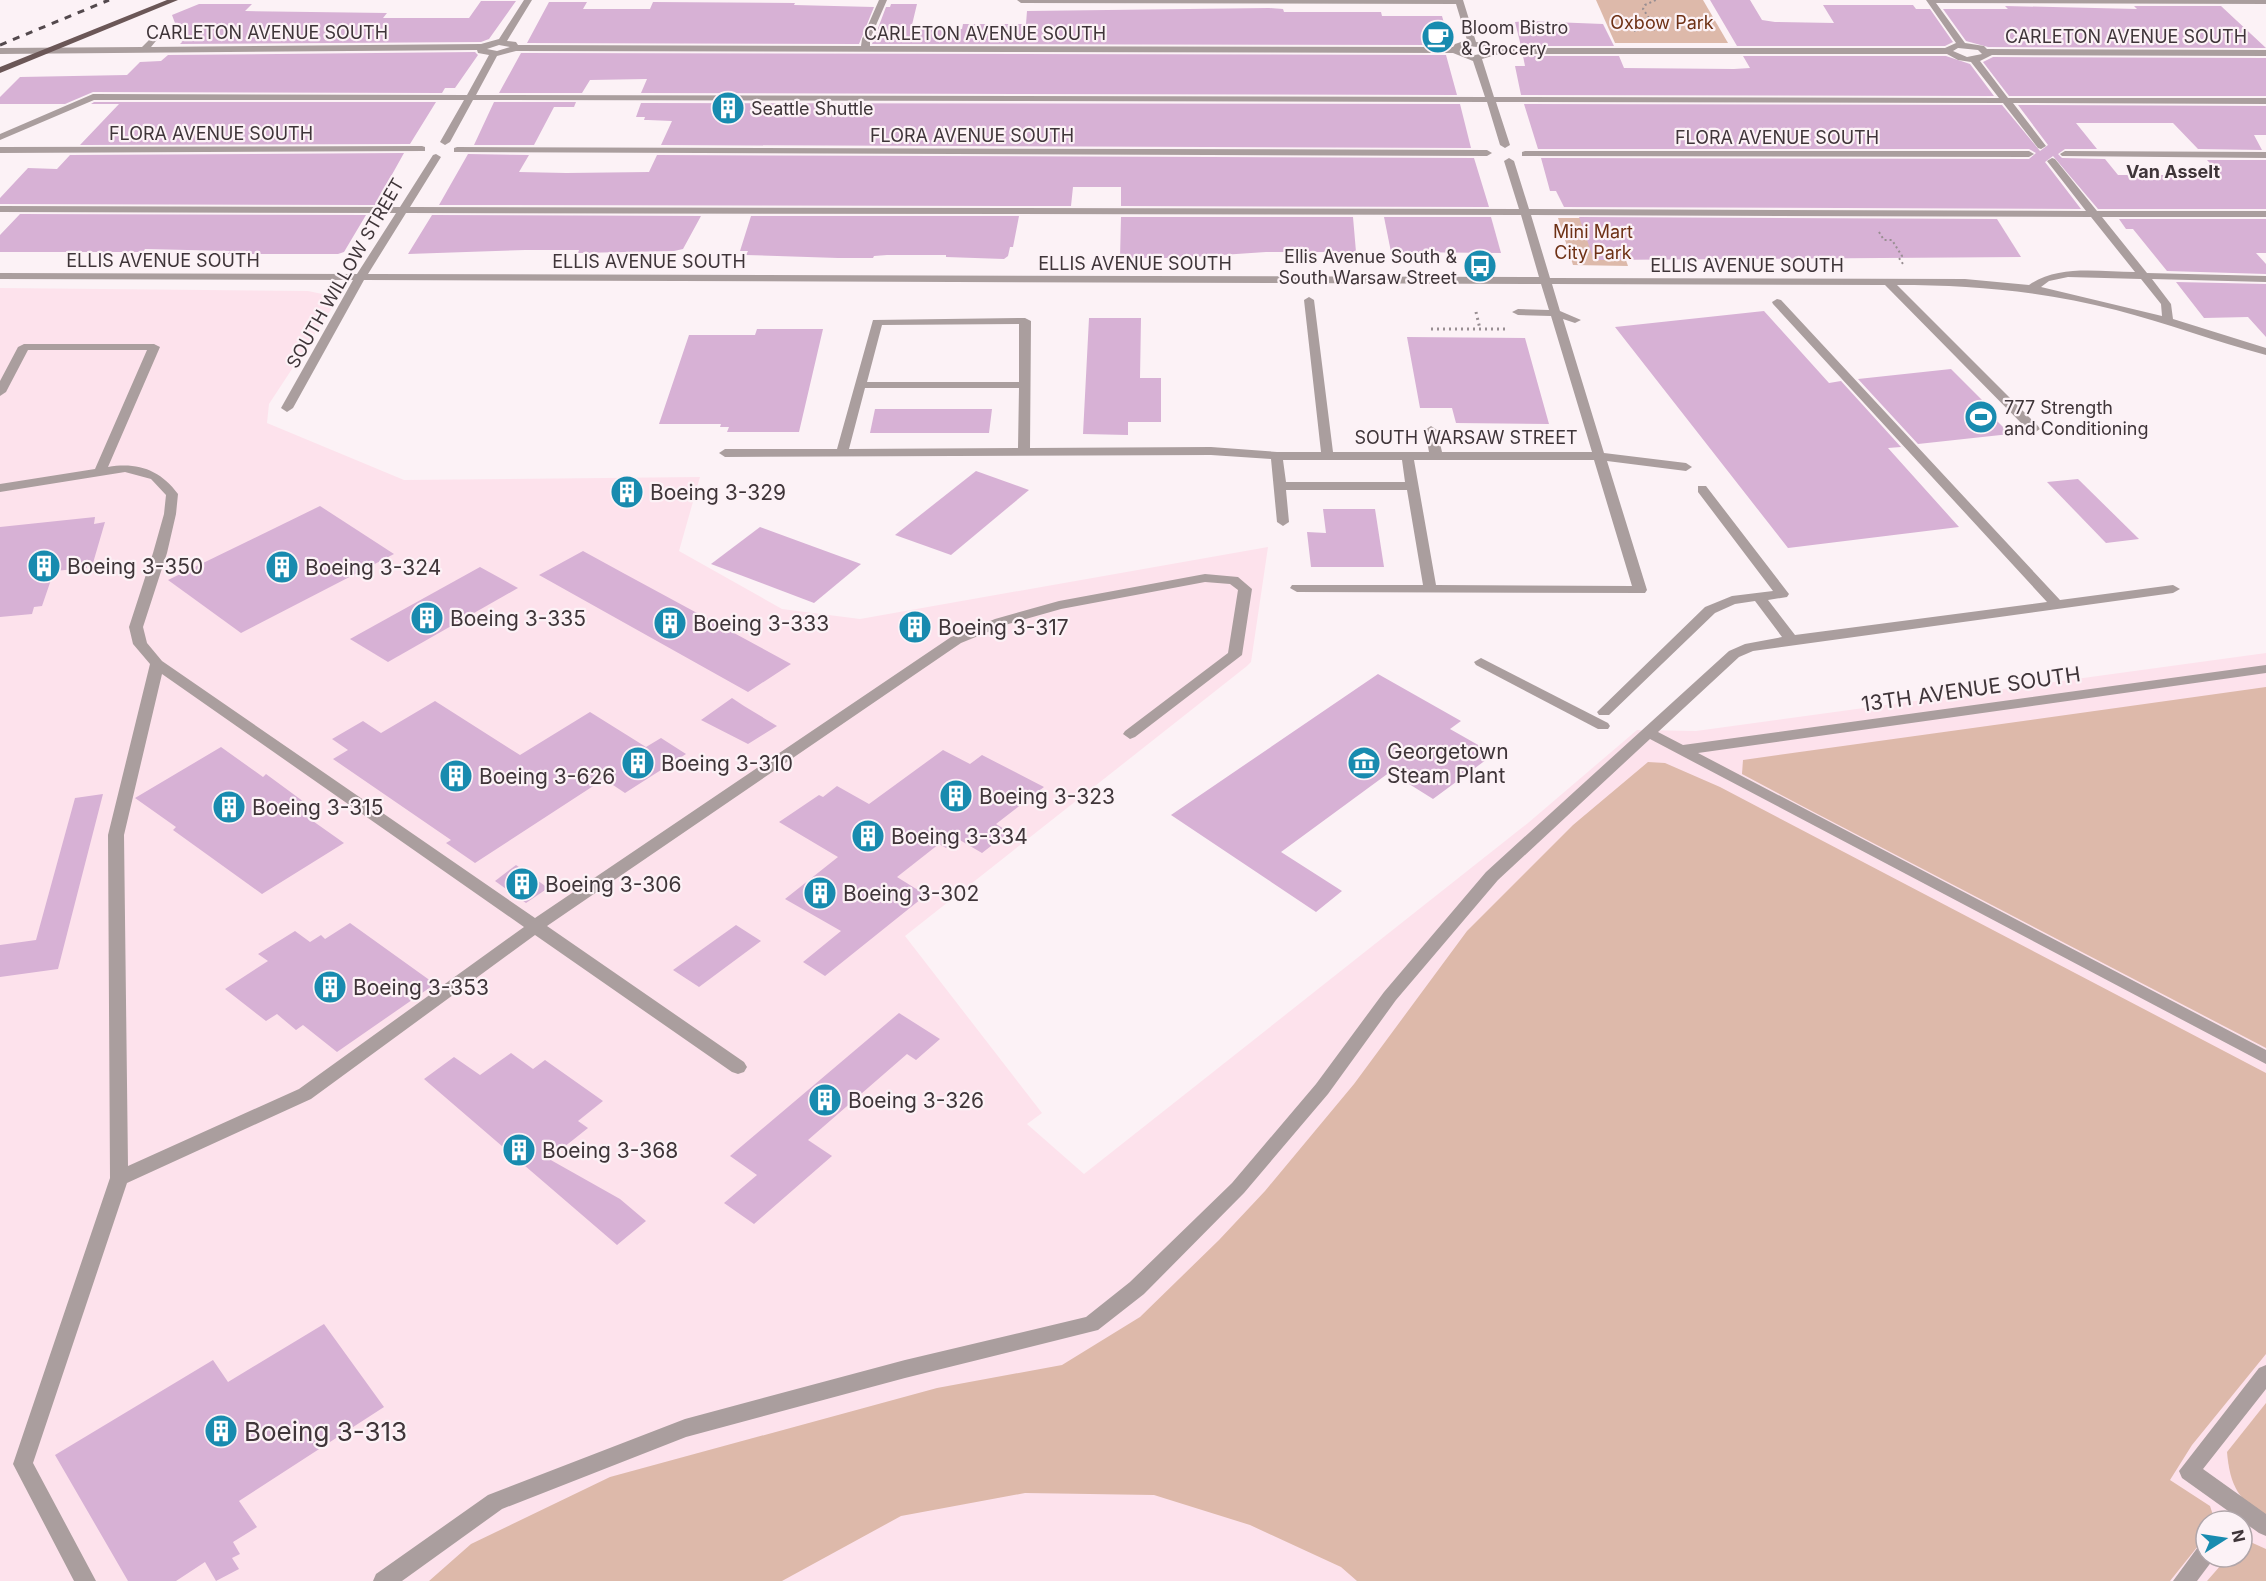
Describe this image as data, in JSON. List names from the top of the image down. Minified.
{"streets":{"street":["CARLETON AVENUE SOUTH","FLORA AVENUE SOUTH","ELLIS AVENUE SOUTH","SOUTH WILLOW STREET","SOUTH WARSAW STREET","13TH AVENUE SOUTH"]},"crossings":[["ELLIS AVENUE SOUTH","SOUTH WILLOW STREET"],["ELLIS AVENUE SOUTH","SOUTH WARSAW STREET"]],"districts":["Van Asselt"],"parks":["Oxbow Park","Mini Mart City Park"],"places":{"cafe":["Bloom Bistro & Grocery"],"building":["Seattle Shuttle","Boeing 3-329","Boeing 3-350","Boeing 3-324","Boeing 3-335","Boeing 3-333","Boeing 3-317","Boeing 3-310","Boeing 3-626","Boeing 3-323","Boeing 3-315","Boeing 3-334","Boeing 3-306","Boeing 3-302","Boeing 3-353","Boeing 3-326","Boeing 3-368","Boeing 3-313"],"bus stop":["Ellis Avenue South & South Warsaw Street"],"sports":["777 Strength and Conditioning"],"museum":["Georgetown Steam Plant"]},"north":"right"}
